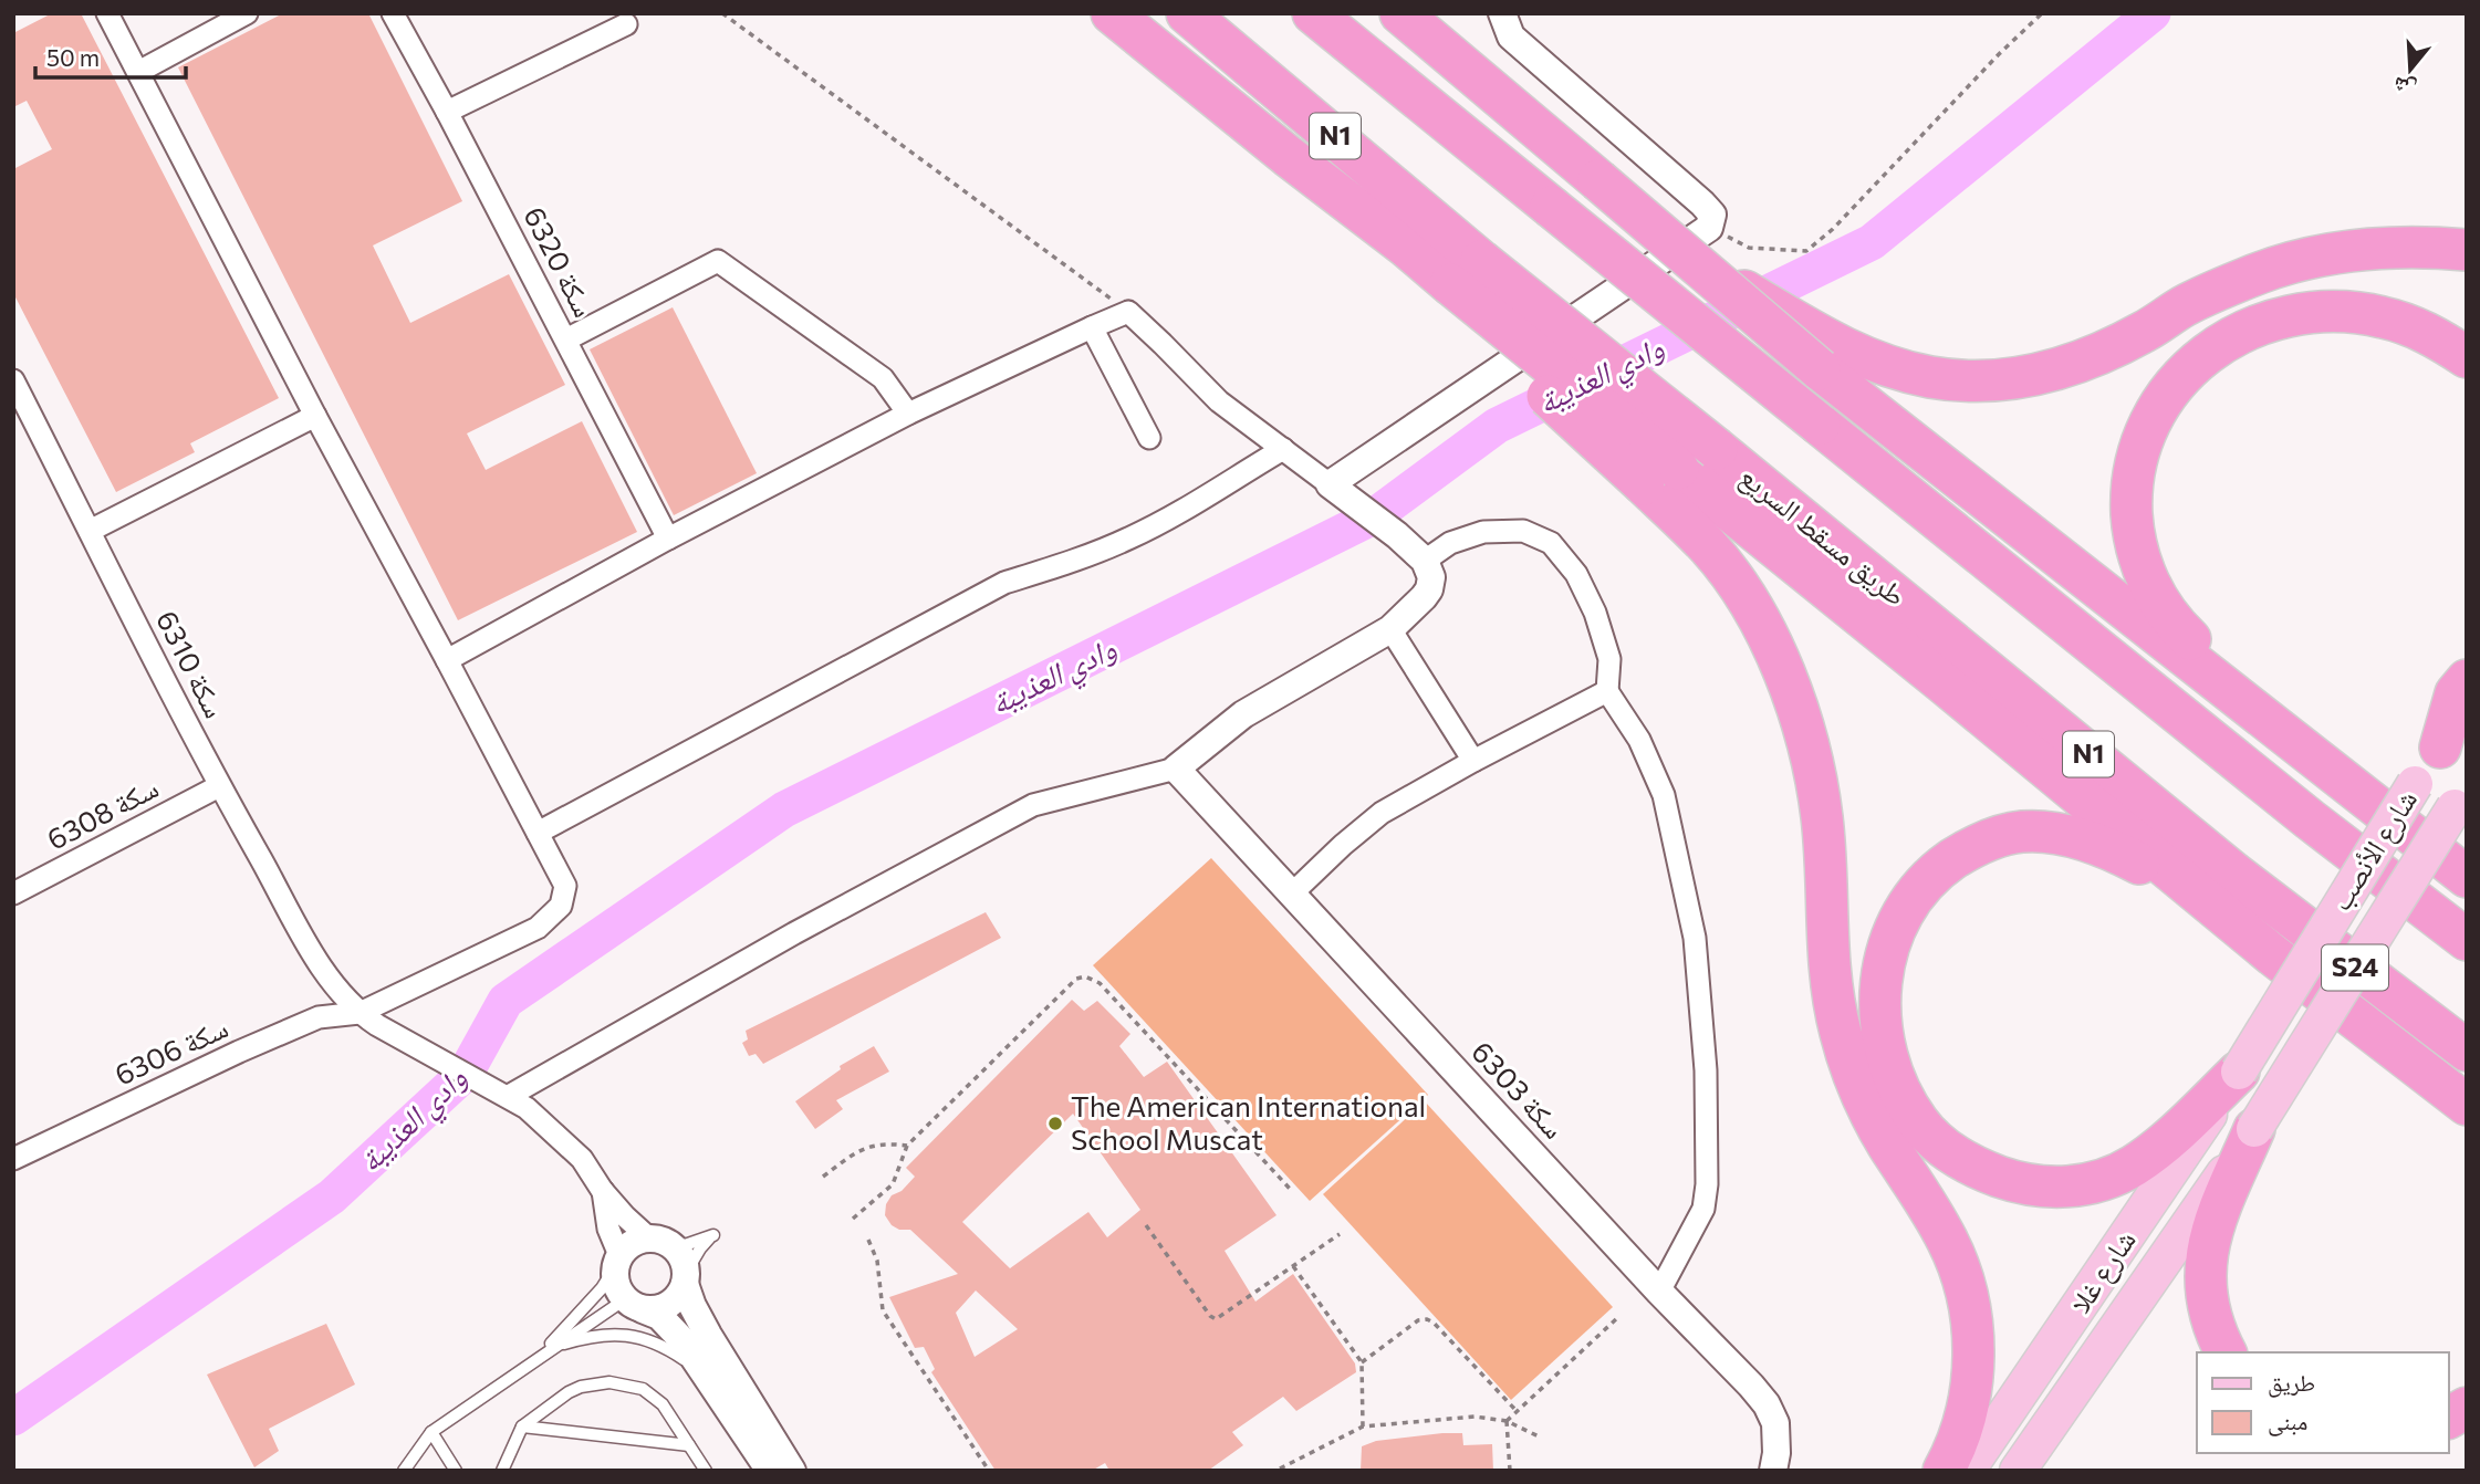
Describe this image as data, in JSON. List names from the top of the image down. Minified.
{"streets":{"highway":["N1","طريق مسقط السريع"],"main road":["شارع الأنصب","S24","شارع غلا"],"street":["سكة 6320","سكة 6310","سكة 6308","سكة 6306","سكة 6303"]},"crossings":[["سكة 6310","سكة 6308"],["سكة 6310","سكة 6306"],["شارع الأنصب","شارع غلا"]],"water":["وادي العذيبة"],"places":["The American International School Muscat"],"legend":["طريق","مبنى"],"scale_bar":"50 m","north":"bottom"}
